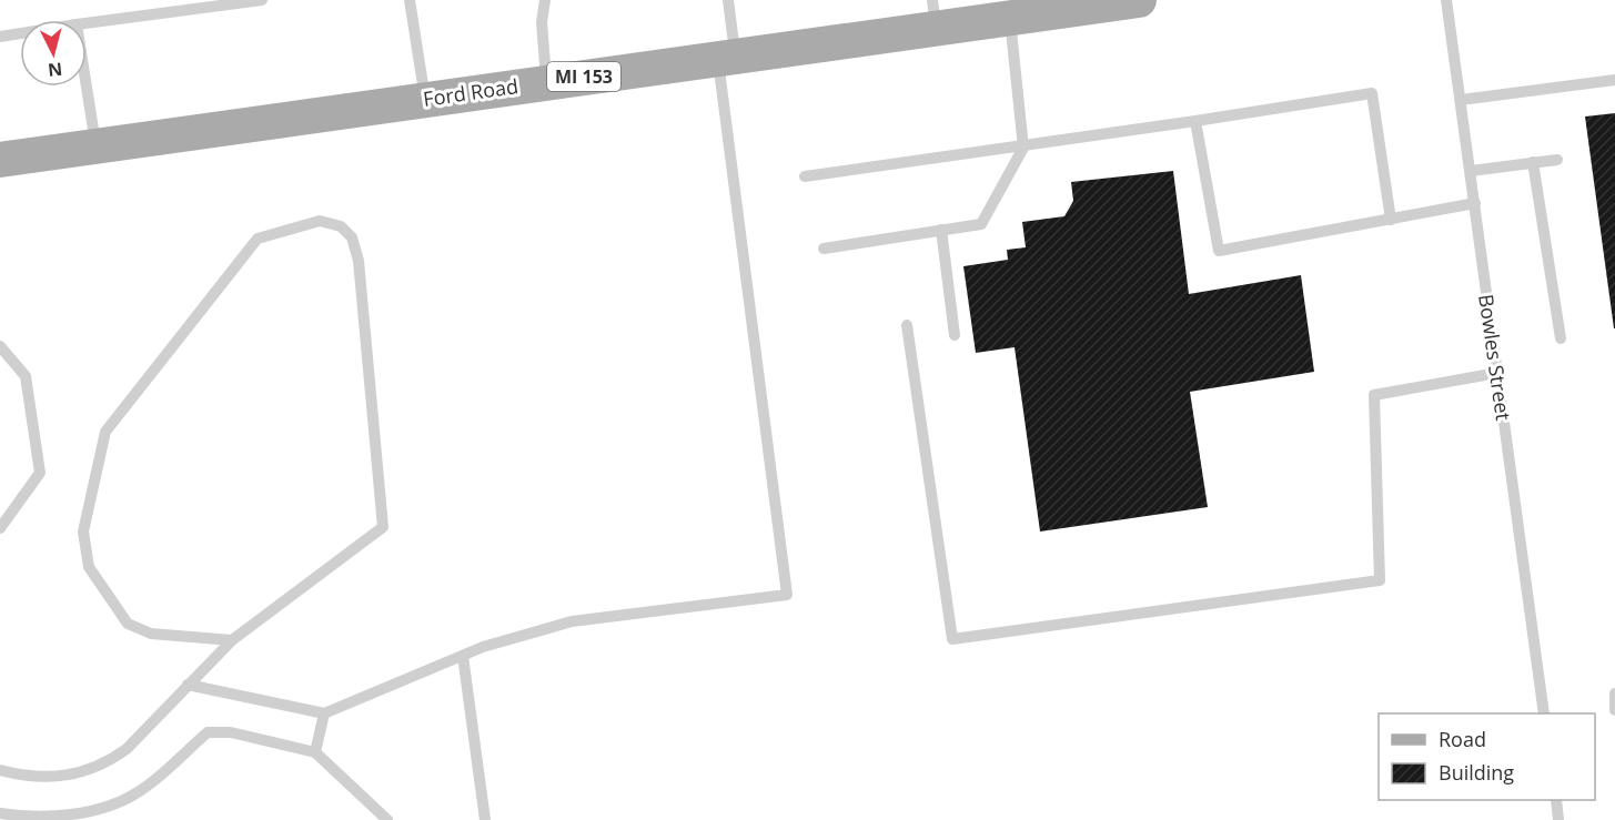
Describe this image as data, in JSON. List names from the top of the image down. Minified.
{"streets":{"main road":["MI 153","Ford Road"],"lane":["Bowles Street"]},"legend":["Road","Building"],"north":"bottom"}
